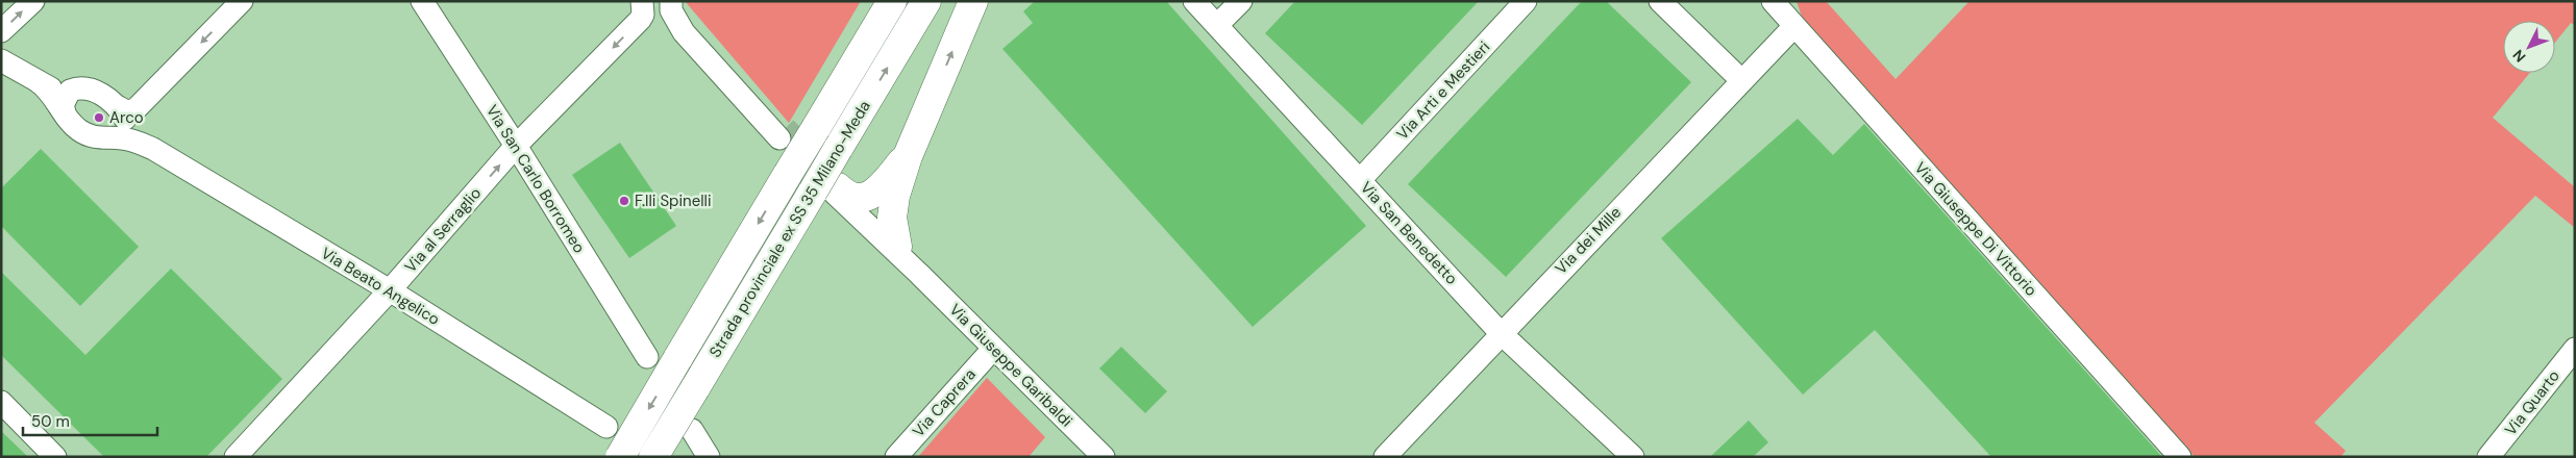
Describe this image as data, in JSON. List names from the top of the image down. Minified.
{"streets":{"highway":["Strada provinciale ex SS 35 Milano-Meda"],"street":["Via Arti e Mestieri","Via San Carlo Borromeo","Via Giuseppe Di Vittorio","Via al Serraglio","Via San Benedetto","Via dei Mille","Via Beato Angelico","Via Giuseppe Garibaldi","Via Caprera","Via Quarto"]},"crossings":[["Via Arti e Mestieri","Via San Benedetto"],["Via San Carlo Borromeo","Via al Serraglio"],["Strada provinciale ex SS 35 Milano-Meda","Via Giuseppe Garibaldi"],["Via Giuseppe Di Vittorio","Via dei Mille"],["Via al Serraglio","Via Beato Angelico"],["Via San Benedetto","Via dei Mille"],["Via Giuseppe Garibaldi","Via Caprera"]],"places":["Arco","F.lli Spinelli"],"scale_bar":"50 m","north":"bottom left"}
